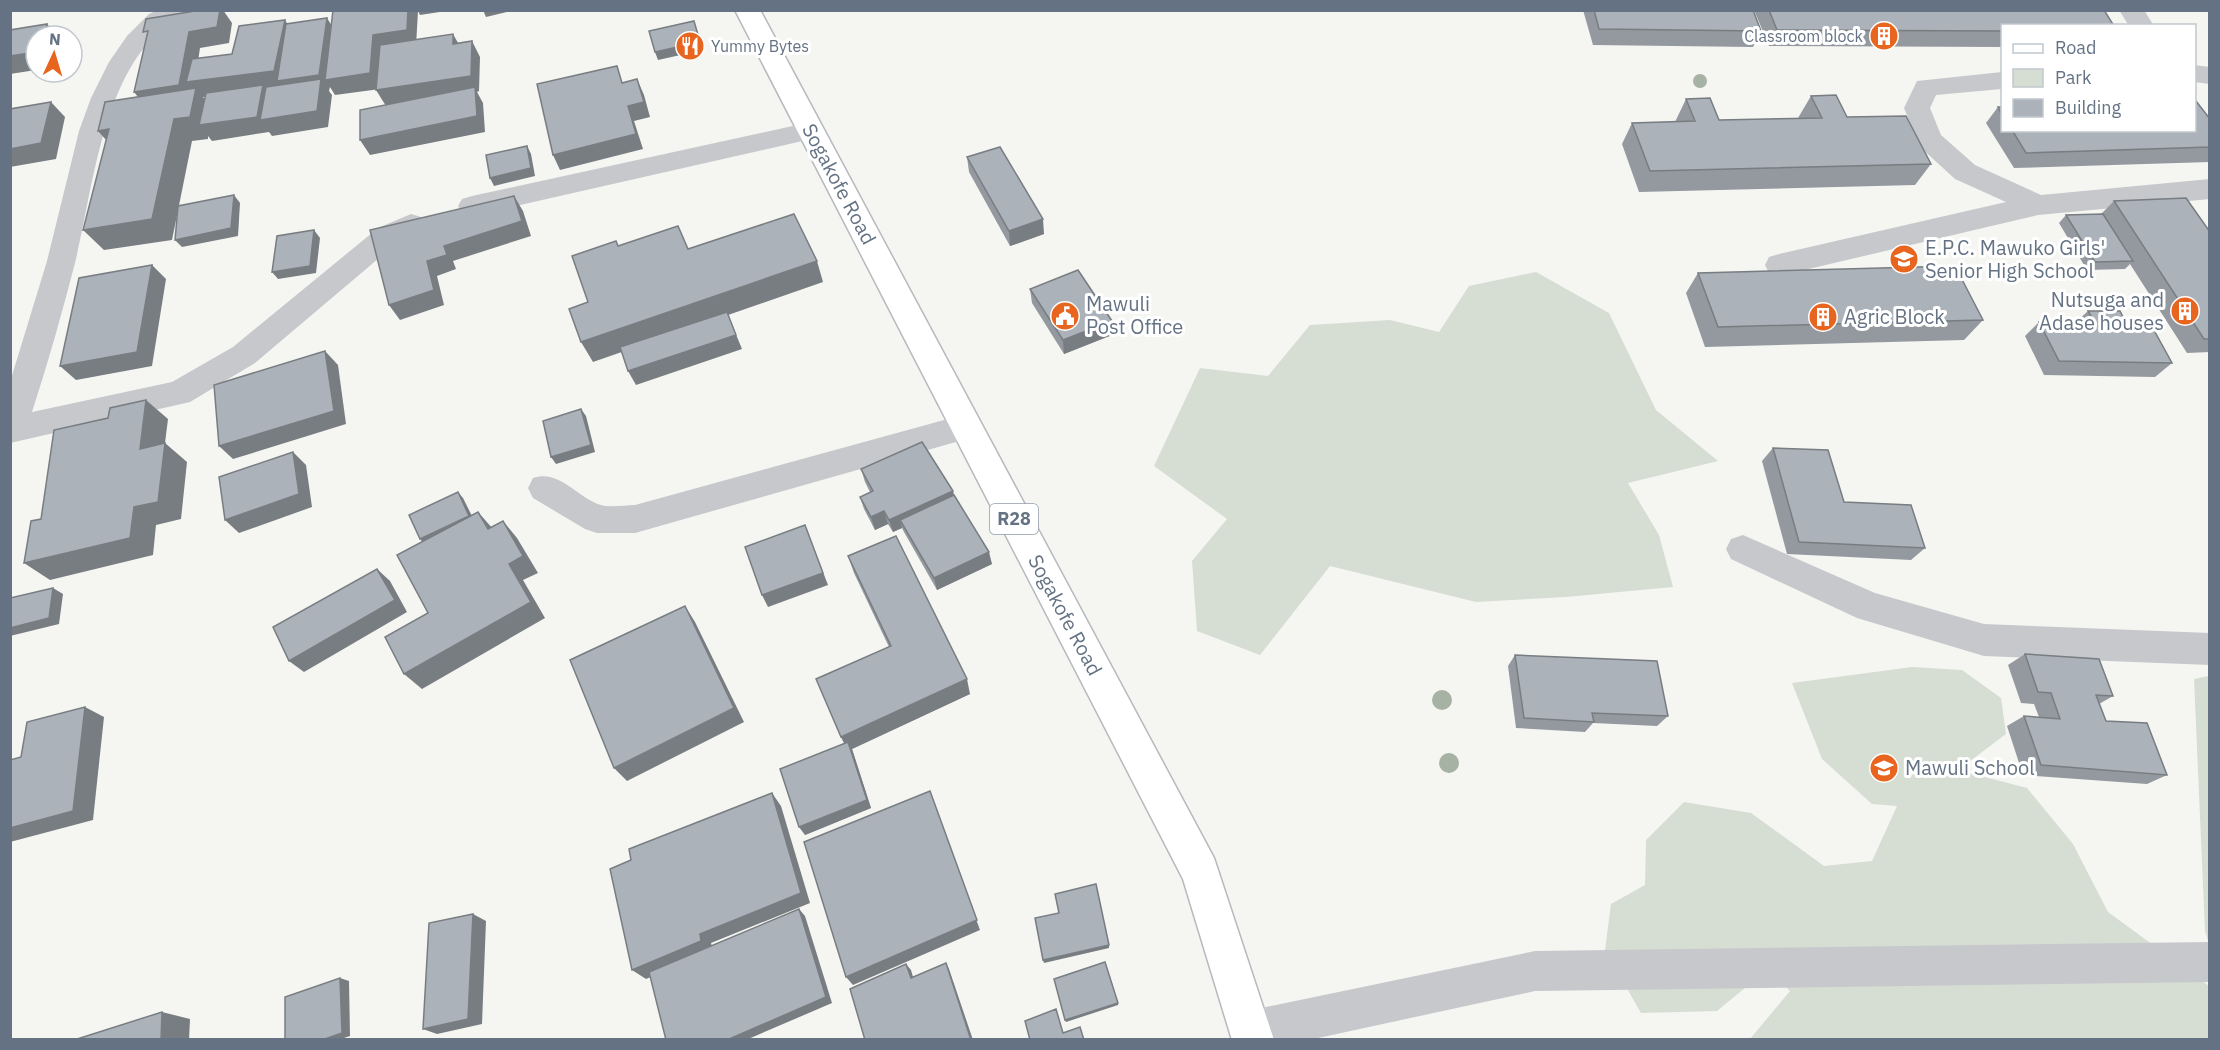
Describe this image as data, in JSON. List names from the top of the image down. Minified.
{"streets":{"main road":["Sogakofe Road","R28"]},"places":{"building":["Classroom block","Nutsuga and Adase houses","Agric Block"],"restaurant":["Yummy Bytes"],"school or university":["E.P.C. Mawuko Girls' Senior High School","Mawuli School"],"public building":["Mawuli Post Office"]},"legend":["Road","Park","Building"],"north":"top"}
